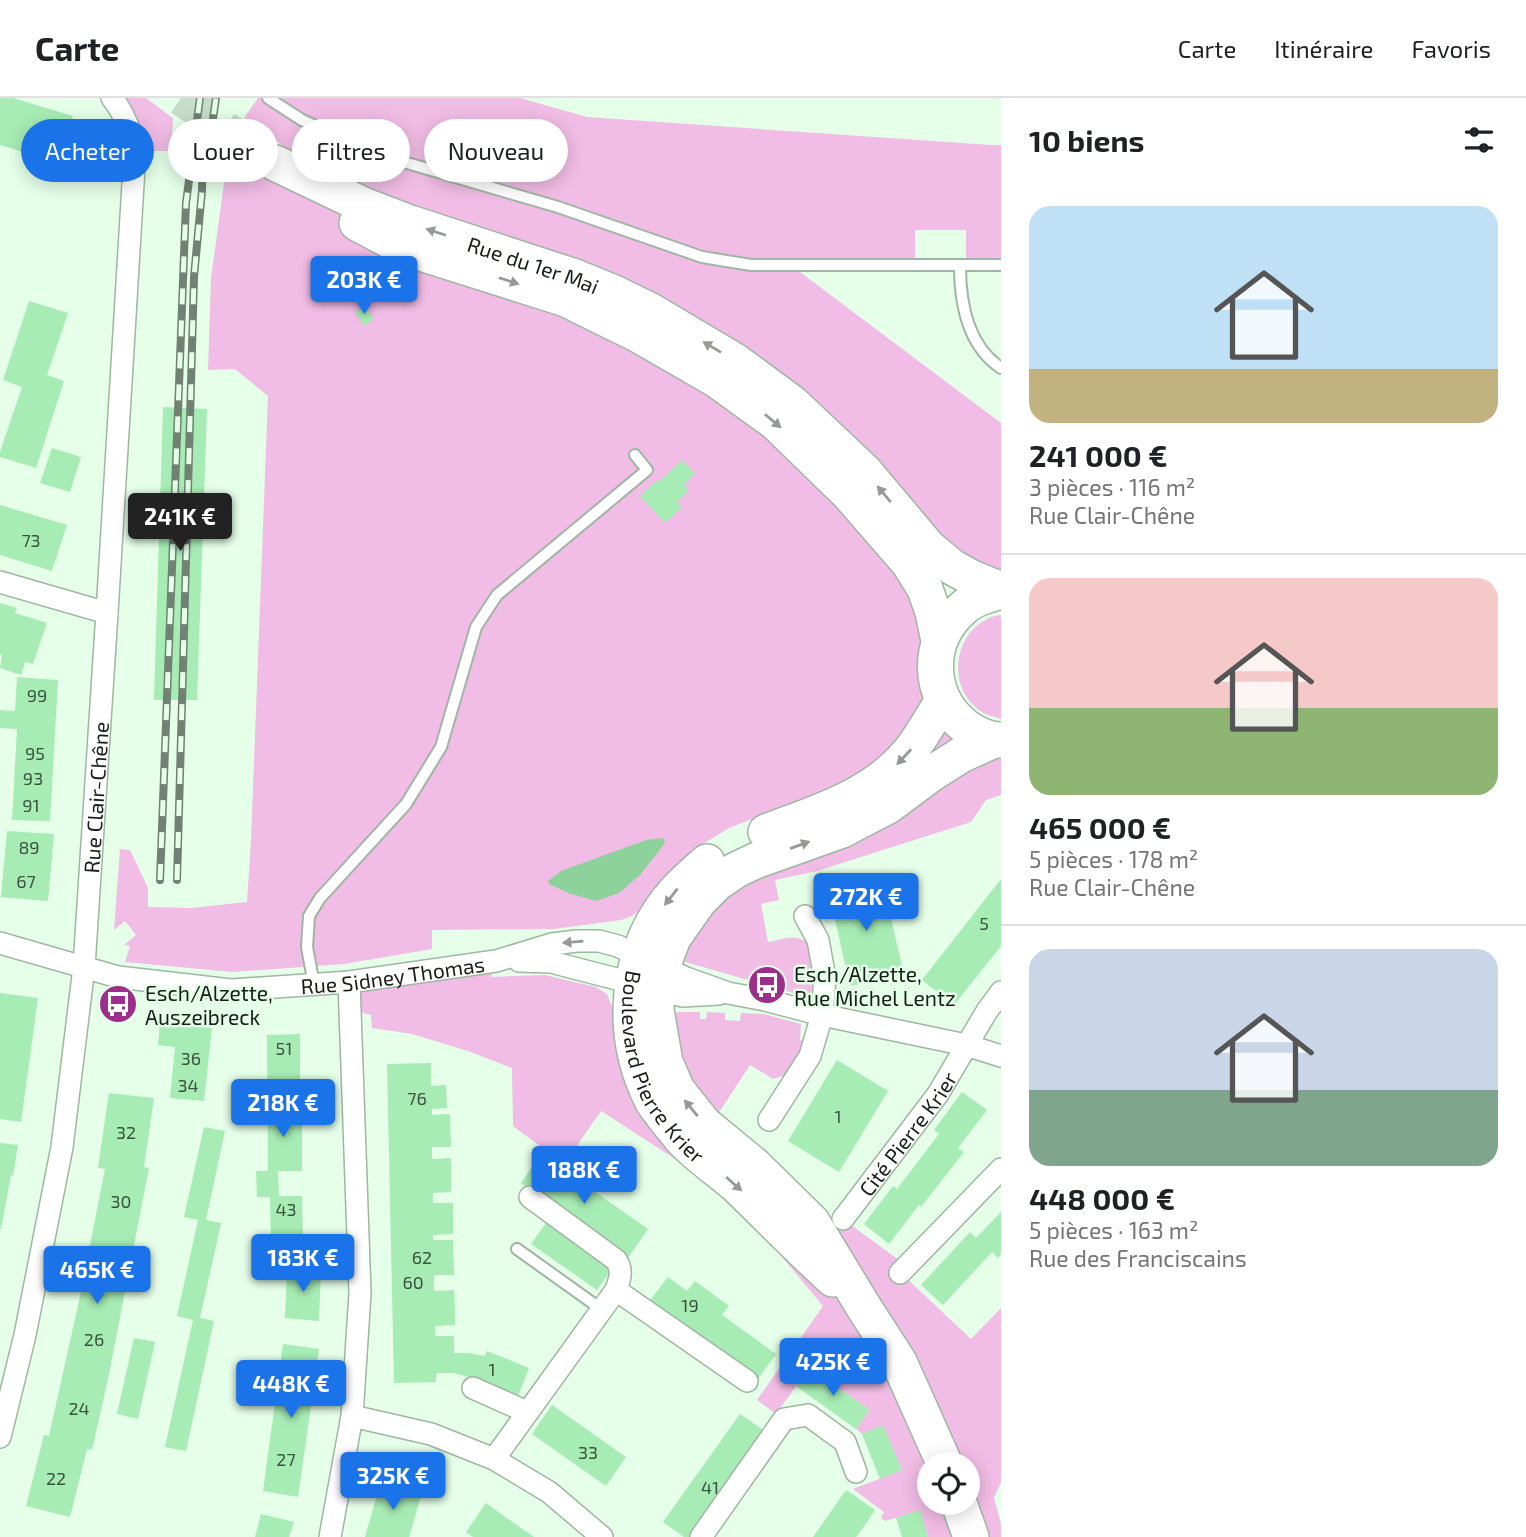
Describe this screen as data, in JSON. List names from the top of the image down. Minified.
{"streets":{"main road":["Rue du 1er Mai","Boulevard Pierre Krier"],"street":["Rue Clair-Chêne","Rue Sidney Thomas","Cité Pierre Krier"]},"crossings":[["Rue Clair-Chêne","Rue Sidney Thomas"],["Rue Sidney Thomas","Boulevard Pierre Krier"]],"places":{"bus stop":["Esch/Alzette, Rue Michel Lentz","Esch/Alzette, Auszeibreck"]},"house_numbers":["73","99","95","93","91","89","67","5","51","36","34","76","1","32","30","43","62","60","19","26","1","24","33","27","22","41"],"page":{"header":"Carte","nav":["Carte","Itinéraire","Favoris"],"heading":"10 biens","chip":["Acheter","Louer","Filtres","Nouveau"],"list":[{"name":"241 000 €","note":"3 pièces · 116 m² · Rue Clair-Chêne"},{"name":"465 000 €","note":"5 pièces · 178 m² · Rue Clair-Chêne"},{"name":"448 000 €","note":"5 pièces · 163 m² · Rue des Franciscains"}],"price":["203K €","241K €","272K €","218K €","188K €","183K €","465K €","425K €","448K €","325K €"]}}
